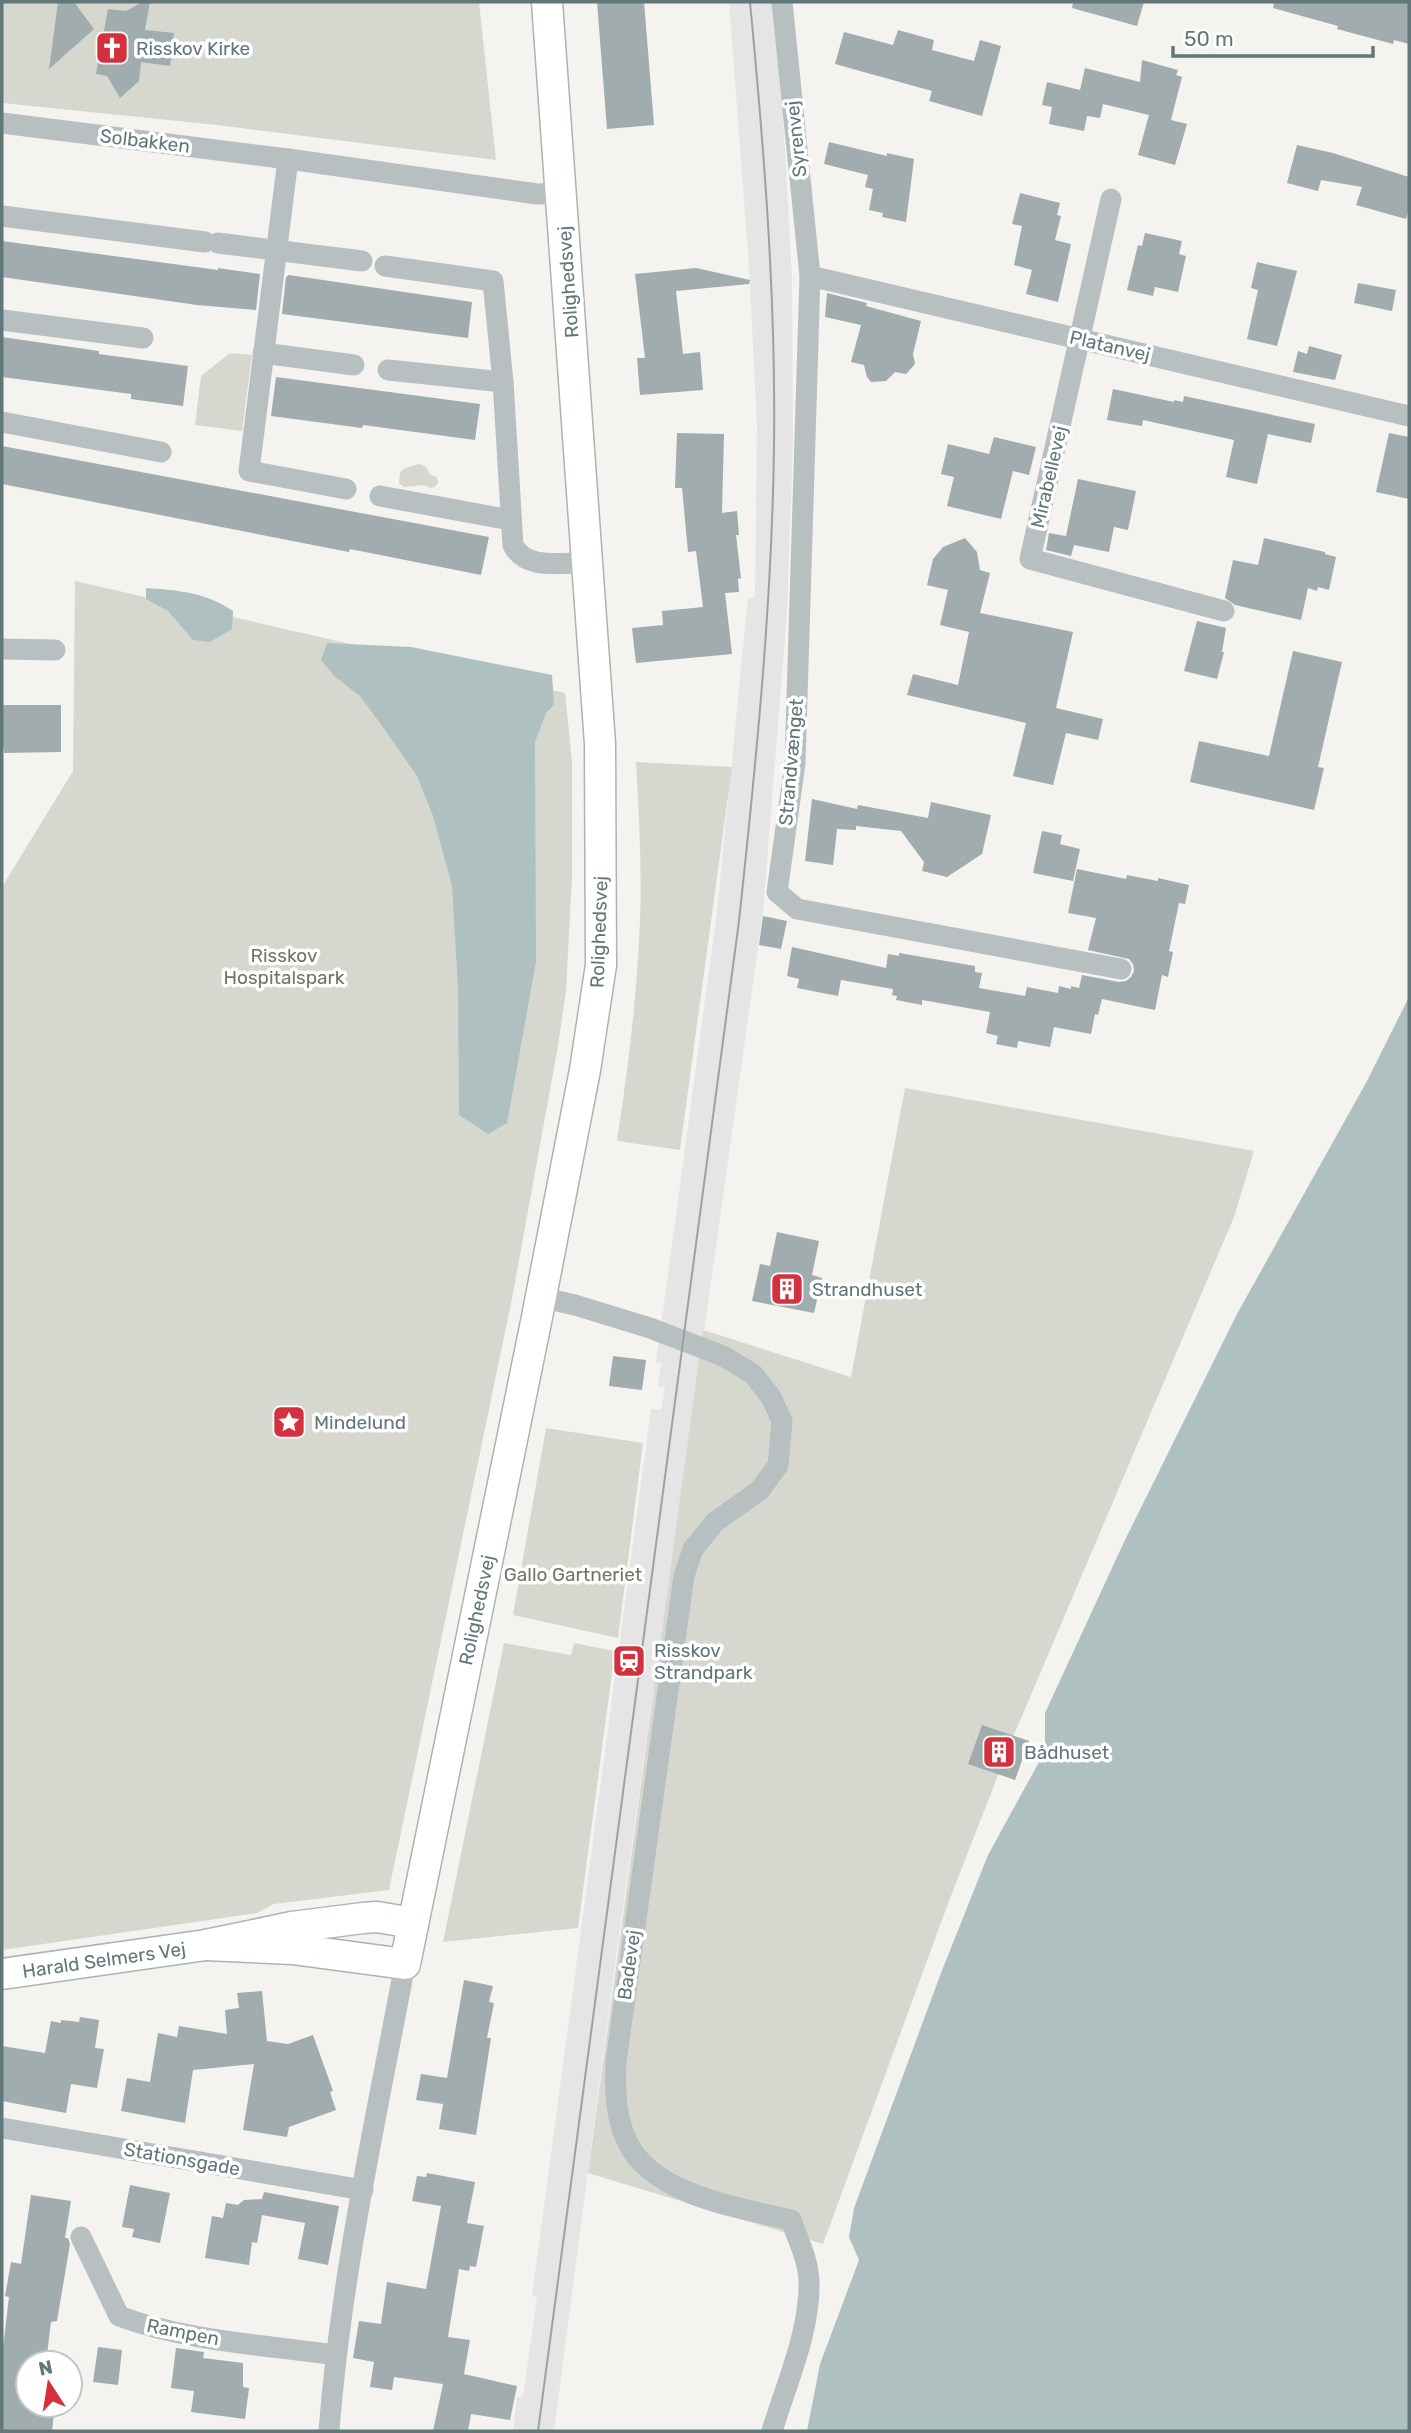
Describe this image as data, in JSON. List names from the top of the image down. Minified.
{"streets":{"street":["Syrenvej","Solbakken","Rolighedsvej","Platanvej","Mirabellevej","Strandvænget","Harald Selmers Vej","Badevej","Stationsgade","Rampen"]},"crossings":[["Syrenvej","Platanvej"],["Syrenvej","Strandvænget"],["Solbakken","Rolighedsvej"],["Rolighedsvej","Harald Selmers Vej"],["Rolighedsvej","Badevej"],["Platanvej","Mirabellevej"],["Platanvej","Strandvænget"]],"parks":["Risskov Hospitalspark","Gallo Gartneriet"],"places":{"church":["Risskov Kirke"],"building":["Strandhuset","Bådhuset"],"place":["Mindelund"],"station":["Risskov Strandpark"]},"scale_bar":"50 m","north":"top"}
